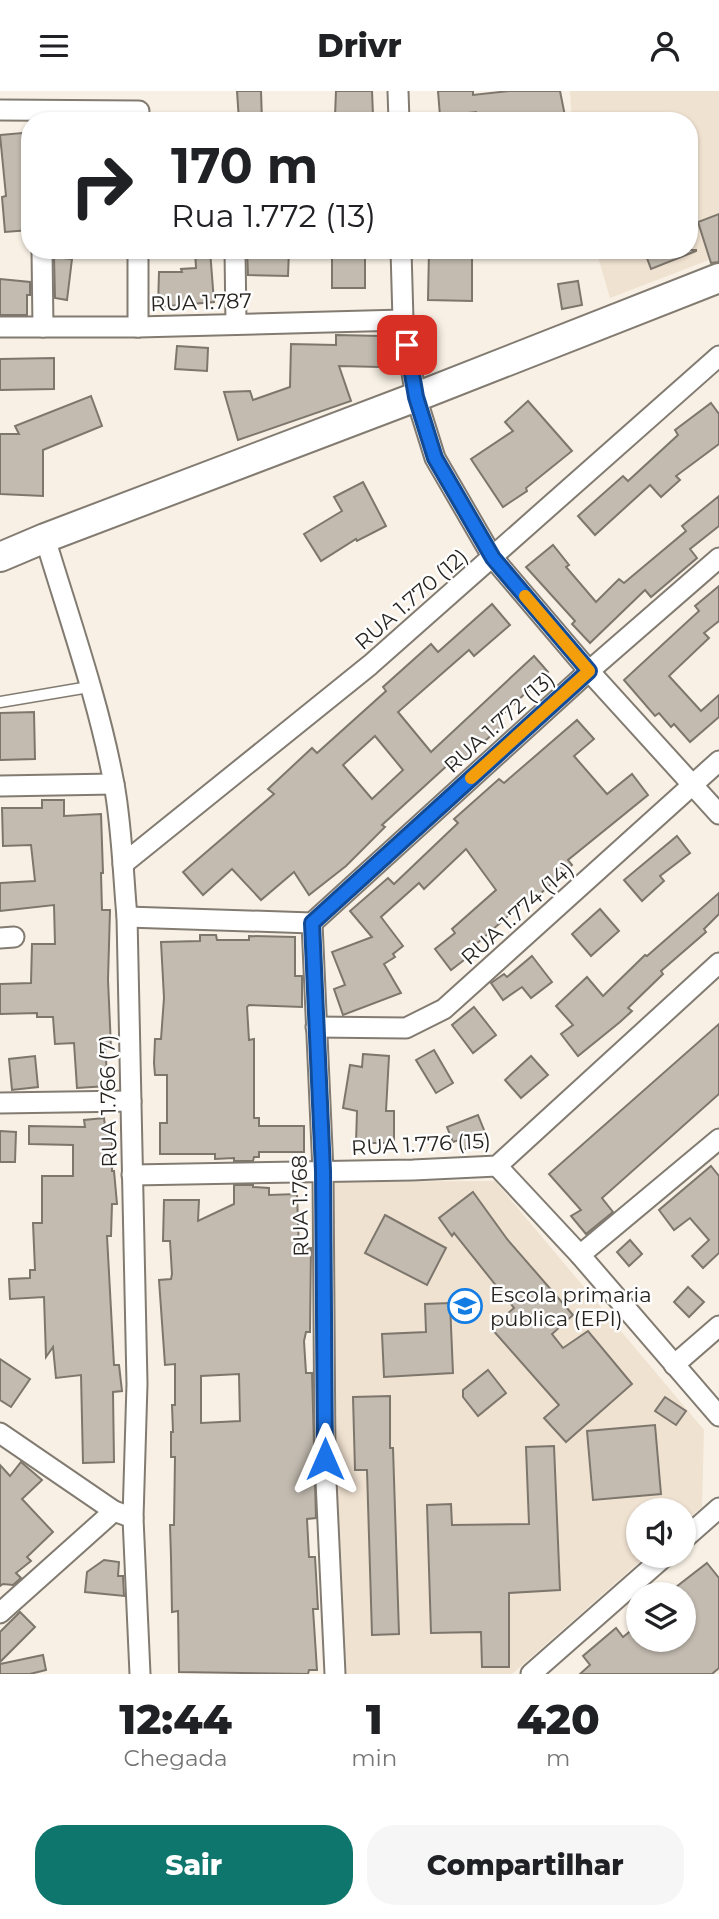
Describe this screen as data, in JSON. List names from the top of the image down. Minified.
{"streets":{"street":["RUA 1.787","RUA 1.770 (12)","RUA 1.772 (13)","RUA 1.774 (14)","RUA 1.766 (7)","RUA 1.776 (15)","RUA 1.768"]},"crossings":[["RUA 1.770 (12)","RUA 1.766 (7)"],["RUA 1.772 (13)","RUA 1.768"],["RUA 1.774 (14)","RUA 1.768"],["RUA 1.766 (7)","RUA 1.776 (15)"],["RUA 1.776 (15)","RUA 1.768"]],"places":{"school or university":["Escola primaria publica (EPI)"]},"page":{"header":"Drivr","turn":["170 m","Rua 1.772 (13)"],"eta":["12:44","Chegada","1","min","420","m"],"buttons":["Sair","Compartilhar"]}}
